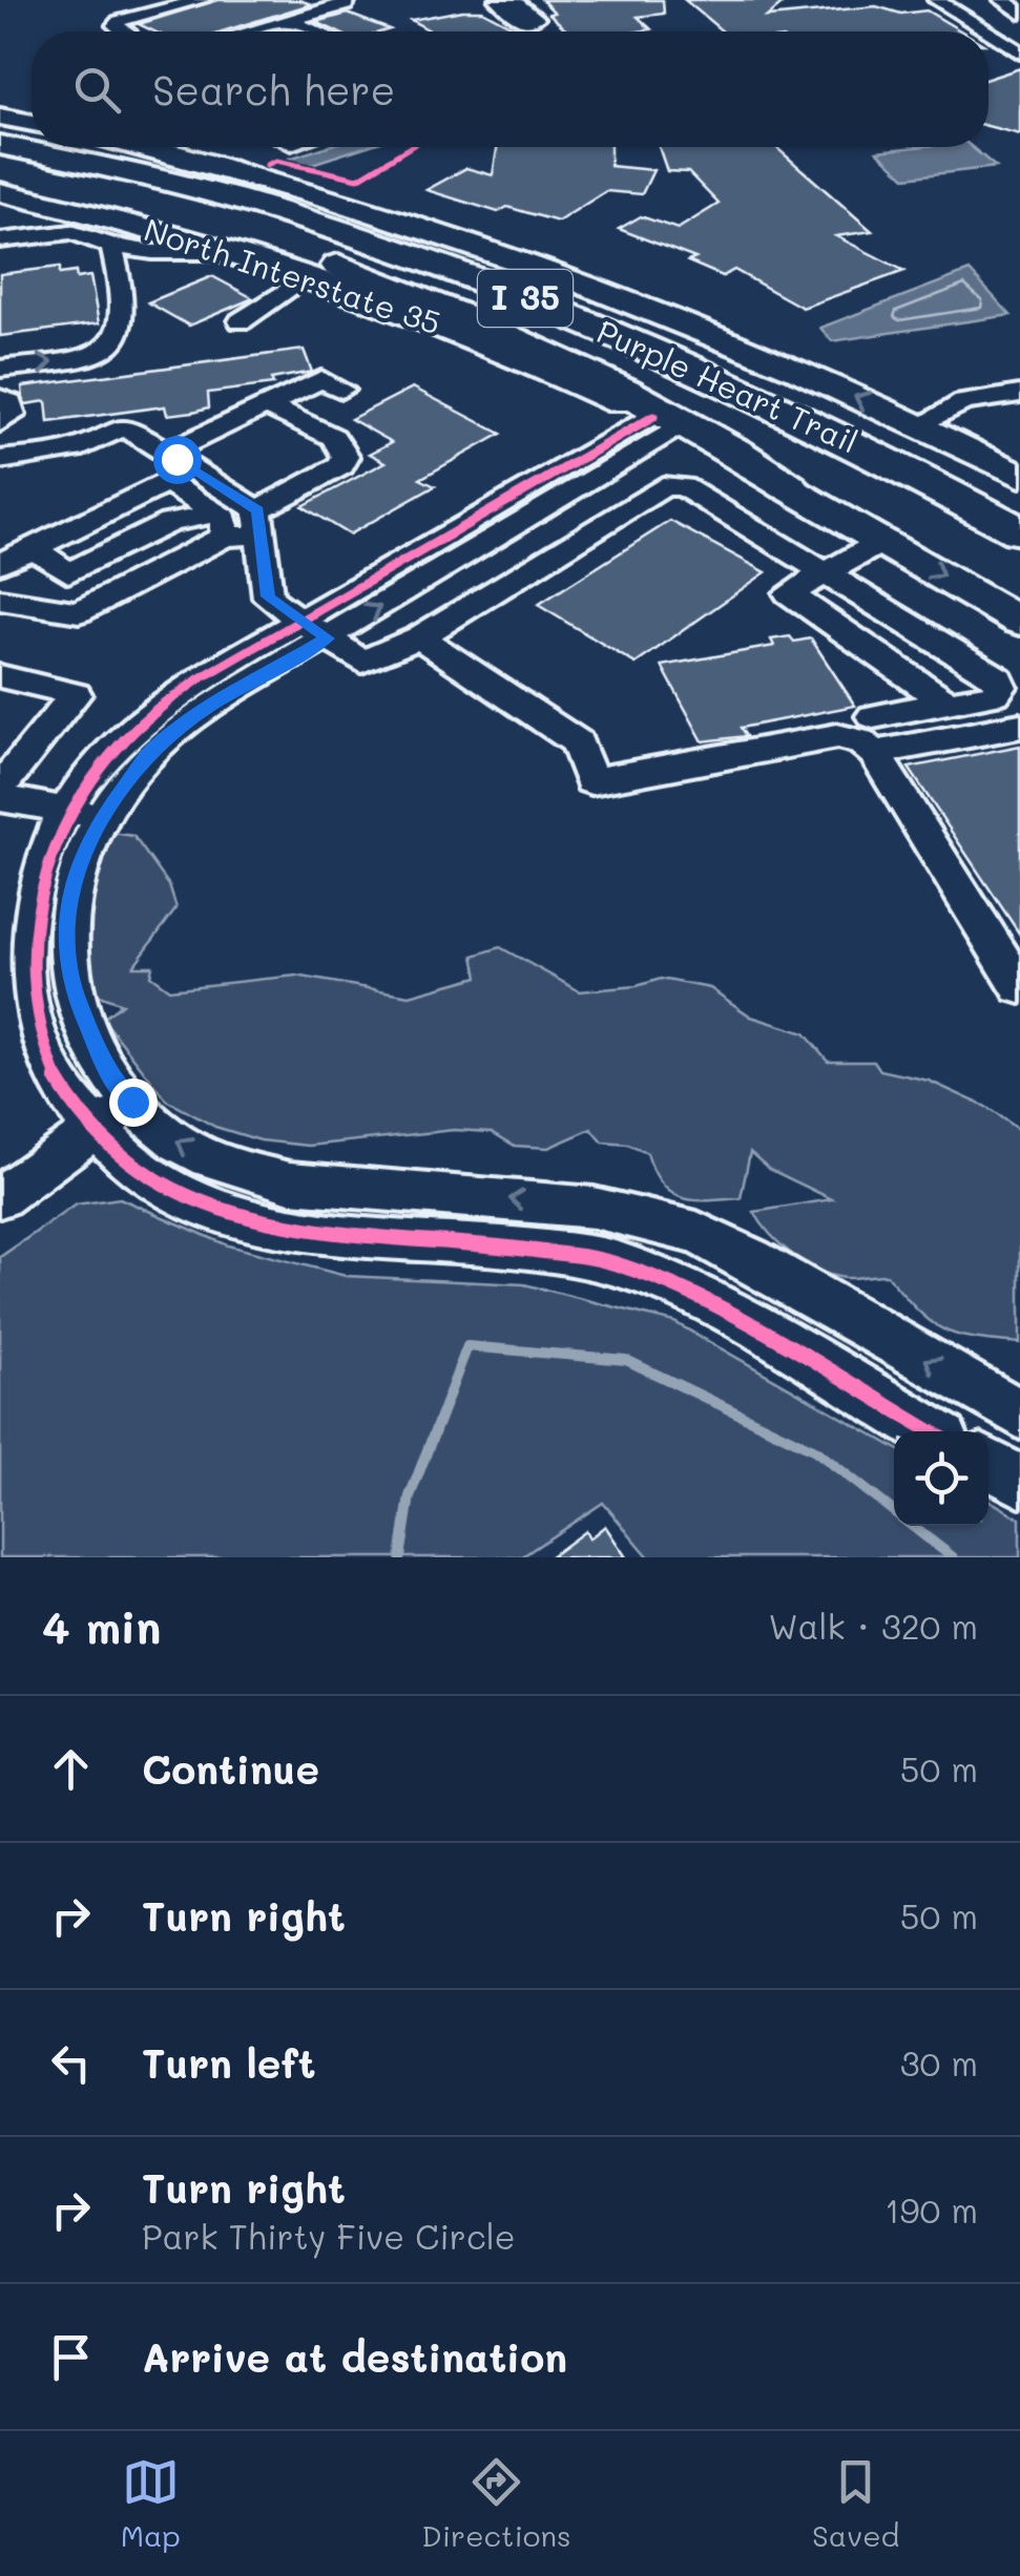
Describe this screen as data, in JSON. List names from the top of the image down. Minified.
{"streets":{"highway":["I 35","Purple Heart Trail"],"main road":["North Interstate 35"]},"page":{"search":"Search here","heading":["4 min","Walk · 320 m"],"list":[["Continue","50 m"],["Turn right","50 m"],["Turn left","30 m"],["Turn right","Park Thirty Five Circle","190 m"],"Arrive at destination"],"nav":["Map","Directions","Saved"]}}
